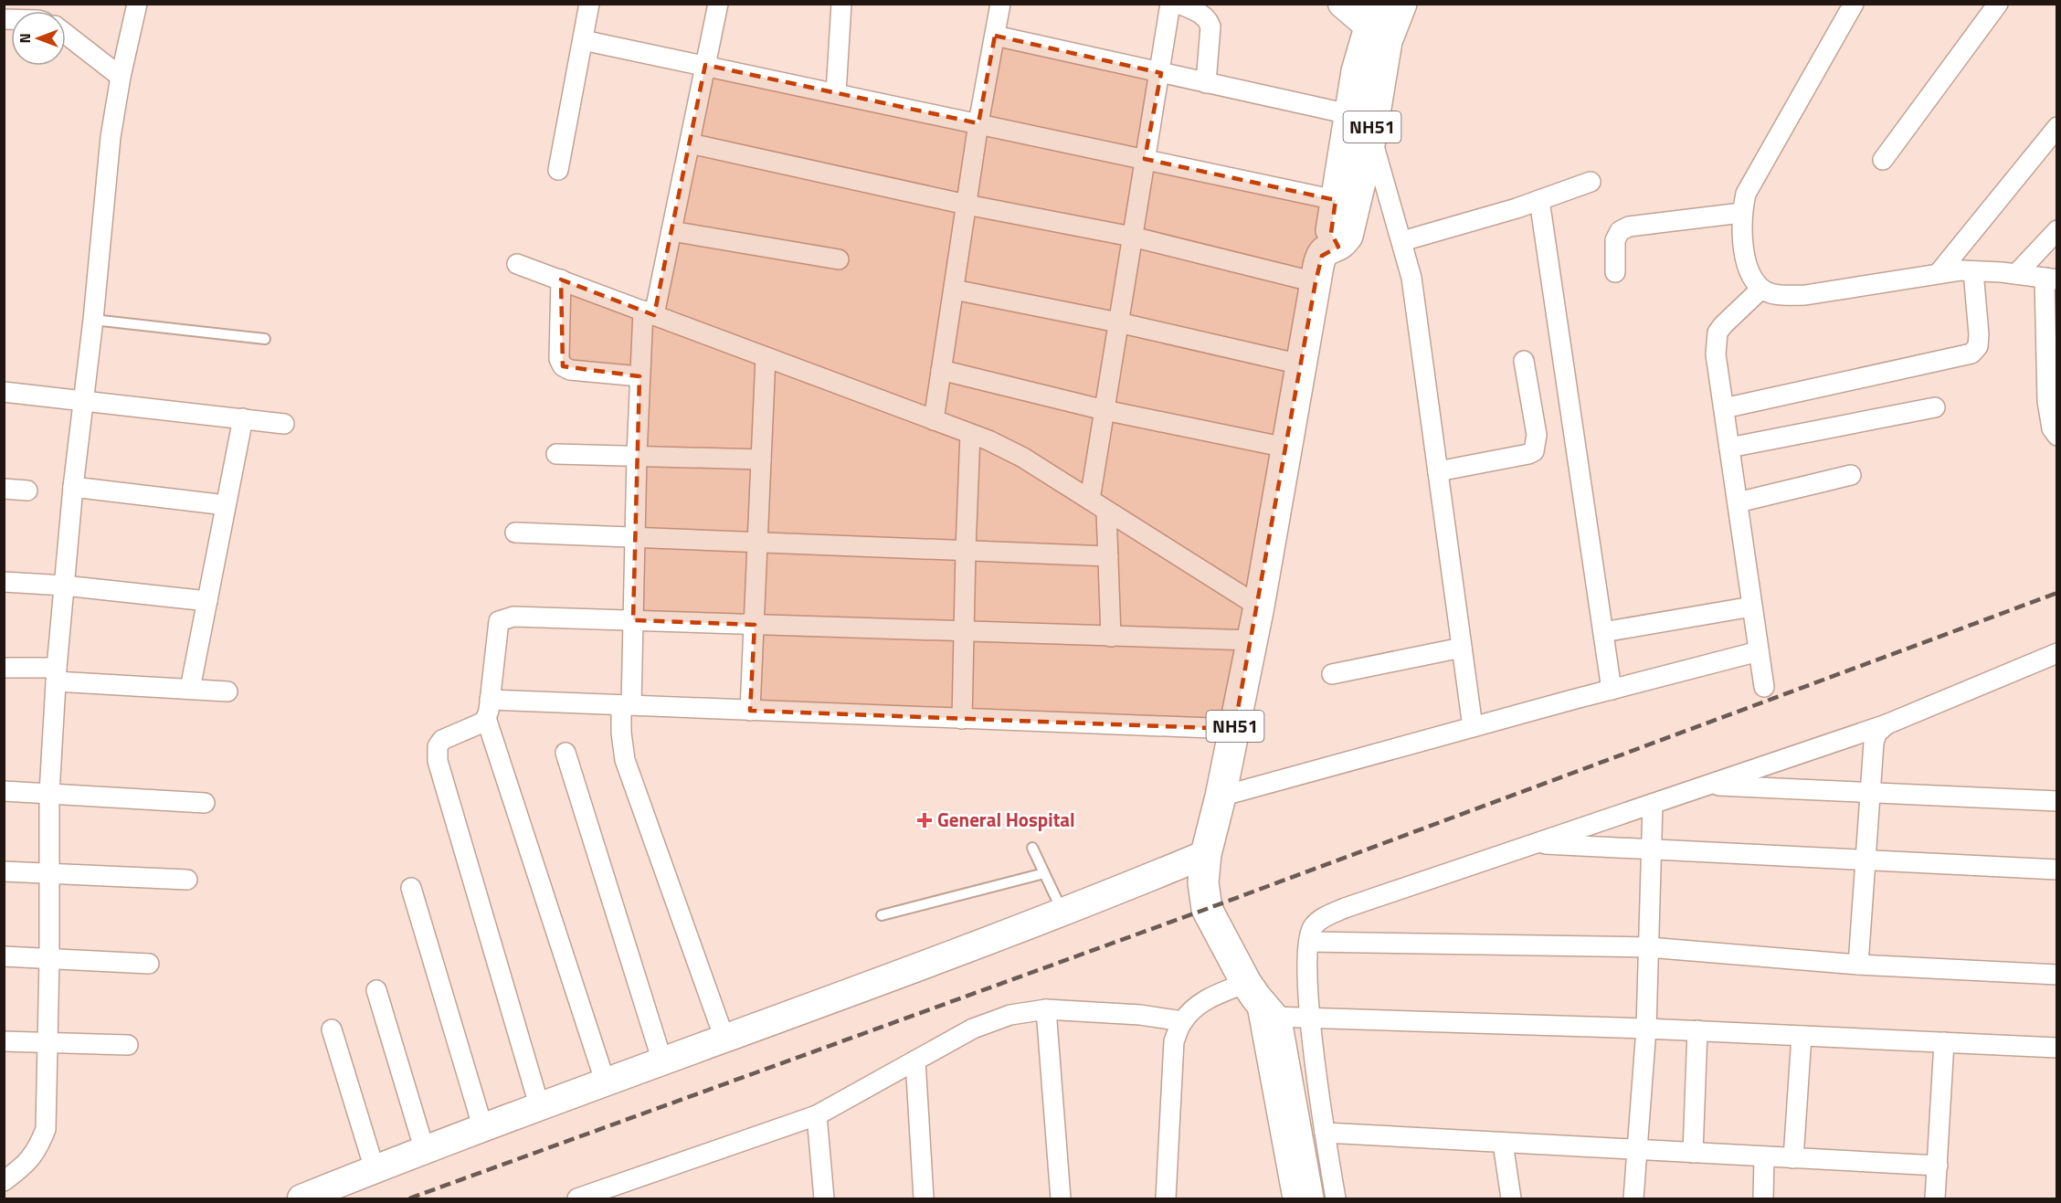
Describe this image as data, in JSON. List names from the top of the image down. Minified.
{"streets":{"highway":["NH51"]},"places":{"health":["General Hospital"]},"north":"left"}
